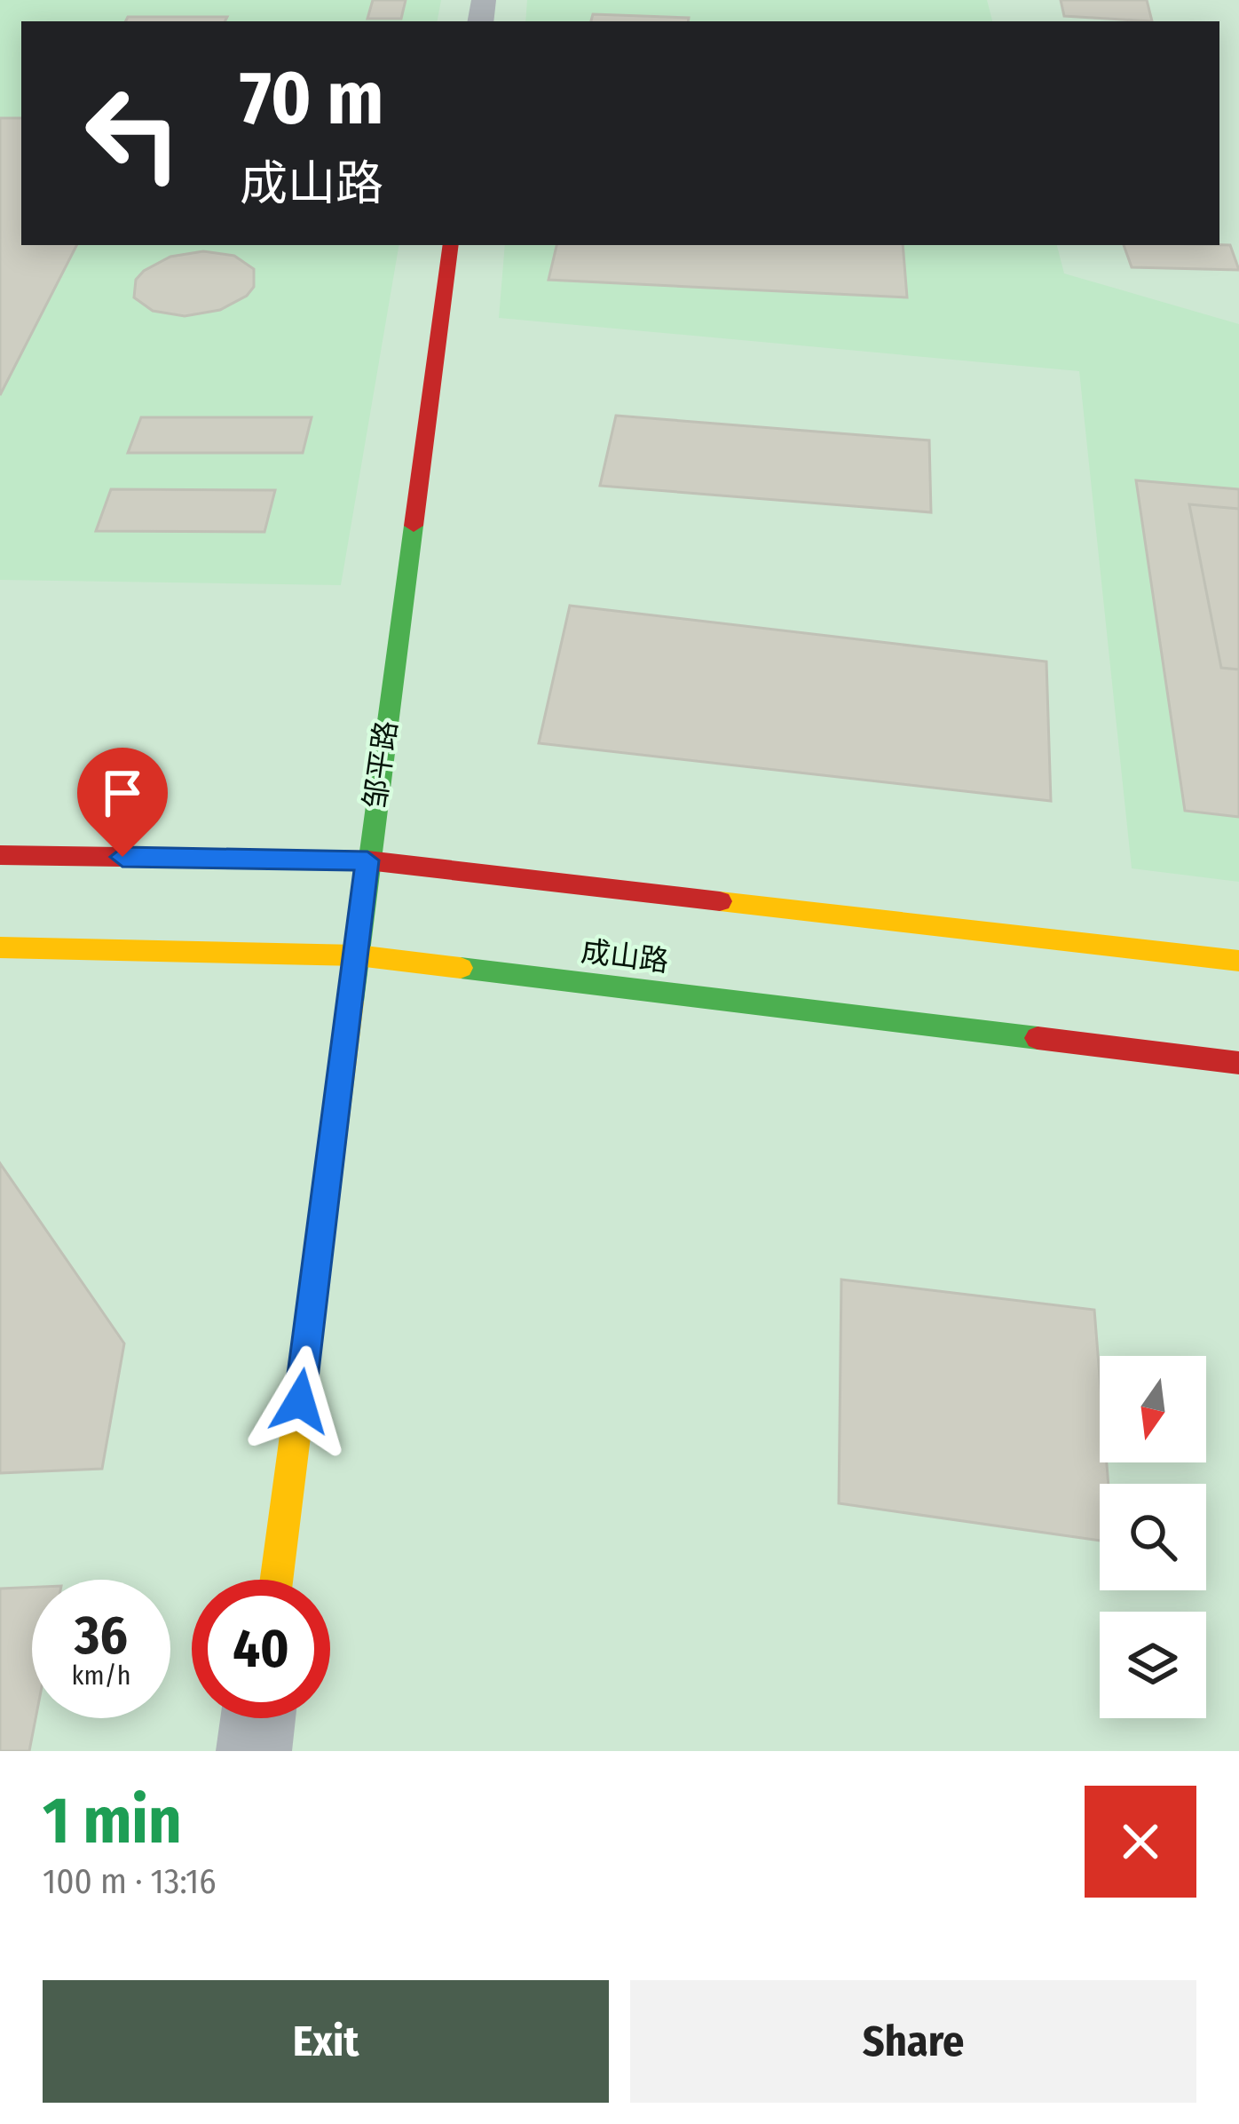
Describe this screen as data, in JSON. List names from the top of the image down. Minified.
{"streets":{"main road":["邹平路","成山路"]},"crossings":[["邹平路","成山路"]],"north":"bottom","page":{"turn":["70 m","成山路"],"speed":"36 km/h","limit":"40","heading":["1 min","100 m · 13:16"],"buttons":["Exit","Share"]}}
